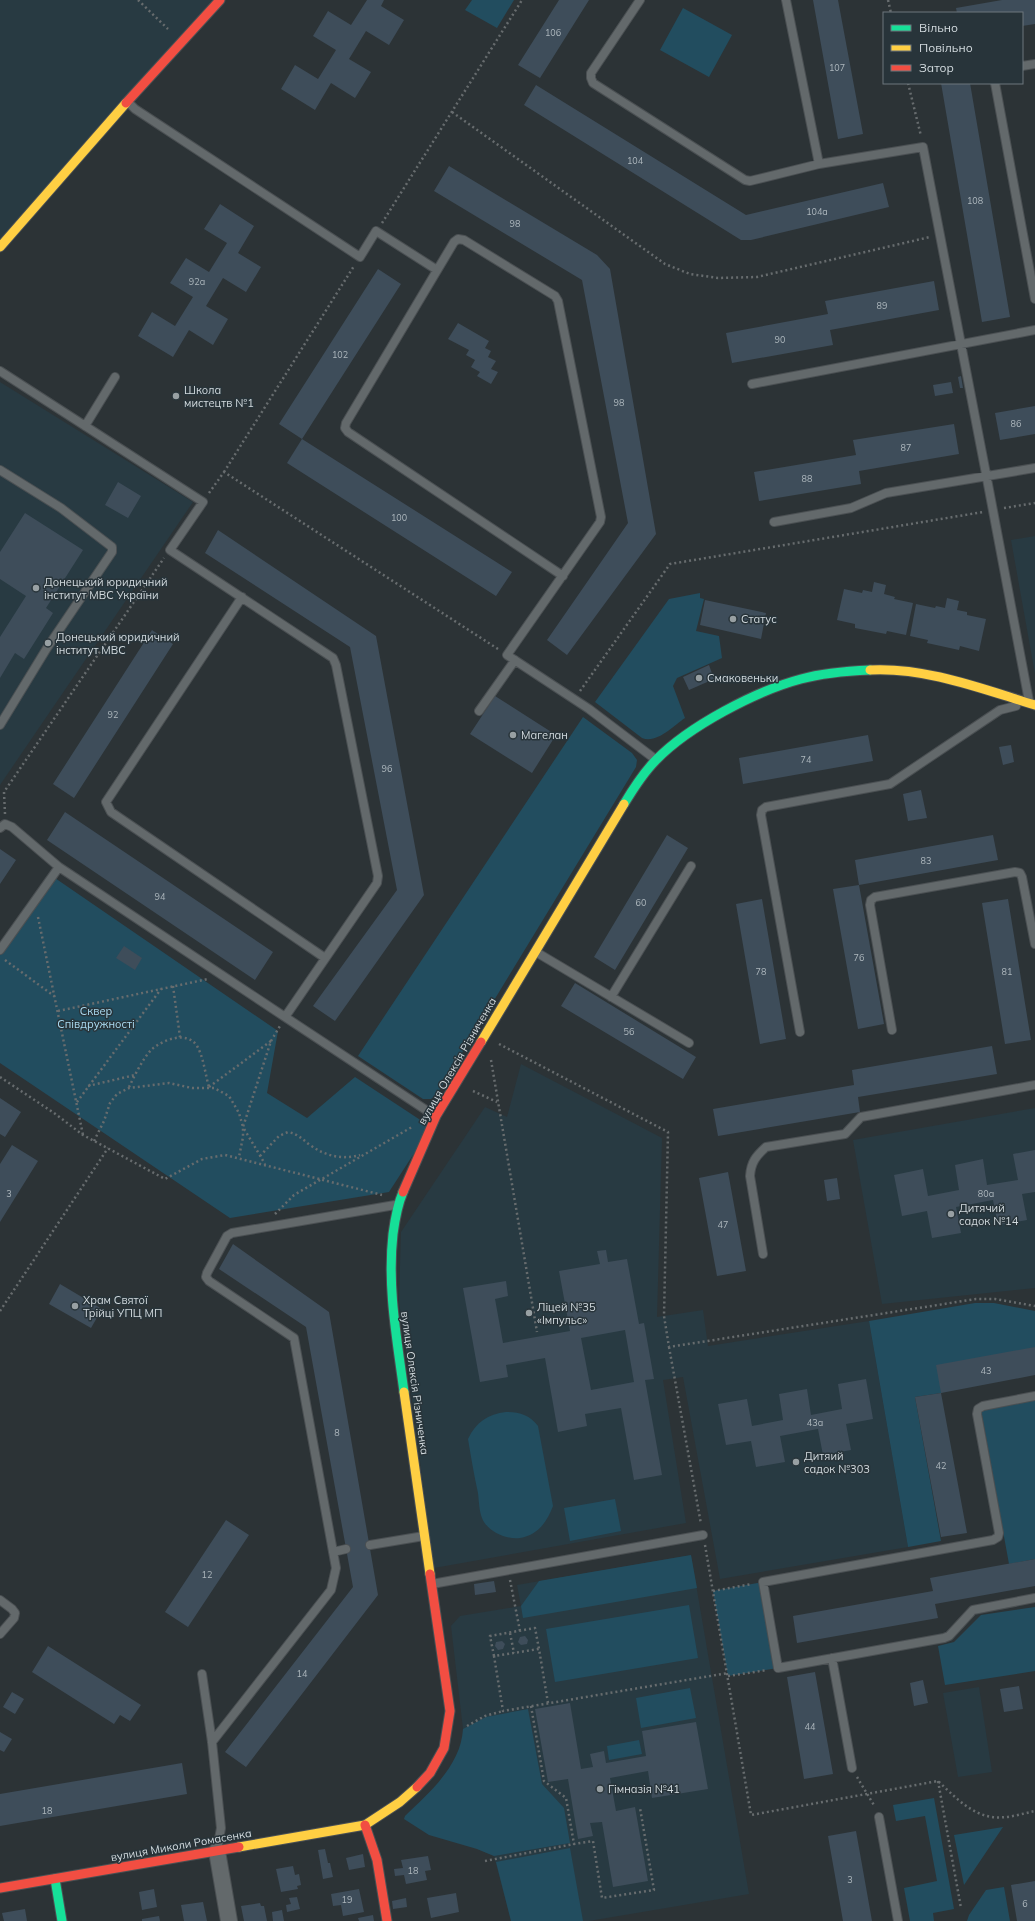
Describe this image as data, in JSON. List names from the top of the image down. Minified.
{"streets":{"street":["вулиця Олексія Різниченка","вулиця Миколи Ромасенка"]},"crossings":[["вулиця Олексія Різниченка","вулиця Миколи Ромасенка"]],"parks":["Сквер Співдружності"],"places":["Школа мистецтв №1","Донецький юридичний інститут МВС України","Статус","Донецький юридичний інститут МВС","Смаковеньки","Магелан","Дитячий садок №14","Храм Святої Трійці УПЦ МП","Ліцей №35 «Імпульс»","Дитяий садок №303","Гімназія №41"],"house_numbers":["106","107","104","108","104а","98","92а","89","90","102","98","86","87","88","100","92","74","96","83","94","60","76","78","81","56","3","80а","47","43","43а","8","42","12","14","44","18","18","3","19","6"],"legend":["Вільно","Повільно","Затор"]}
